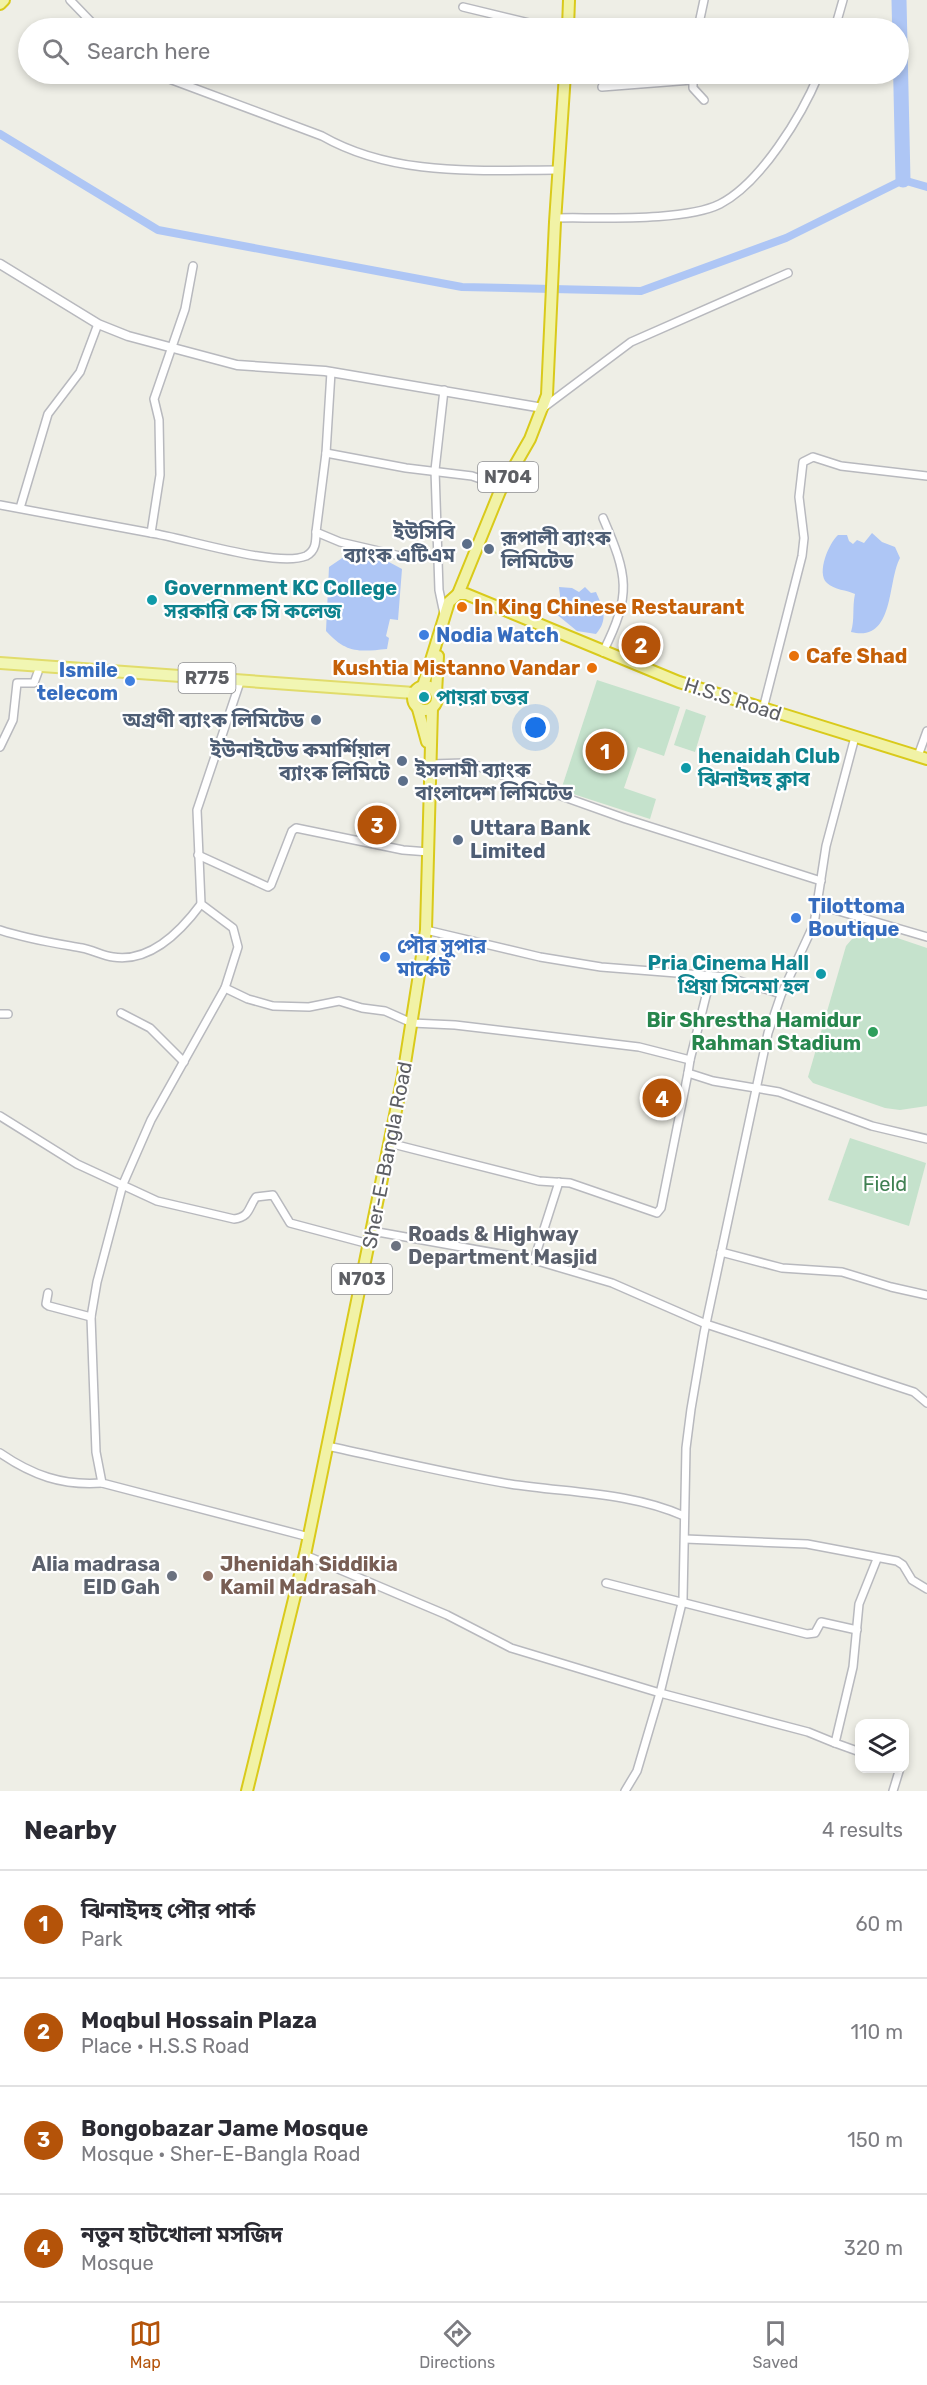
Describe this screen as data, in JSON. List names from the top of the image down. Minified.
{"streets":{"highway":["N704","H.S.S Road","Sher-E-Bangla Road","N703"],"main road":["R775"]},"crossings":[["N704","H.S.S Road"],["N704","N703"],["R775","Sher-E-Bangla Road"],["R775","N703"],["H.S.S Road","N703"],["Sher-E-Bangla Road","N703"]],"parks":["Field"],"places":["ইউসিবি ব্যাংক এটিএম","রূপালী ব্যাংক লিমিটেড","Government KC College সরকারি কে সি কলেজ","In King Chinese Restaurant","Nodia Watch","Cafe Shad","Kushtia Mistanno Vandar","Ismile telecom","পায়রা চত্তর","অগ্রণী ব্যাংক লিমিটেড","ইউনাইটেড কমার্শিয়াল ব্যাংক লিমিটে","henaidah Club ঝিনাইদহ ক্লাব","ইসলামী ব্যাংক বাংলাদেশ লিমিটেড","Uttara Bank Limited","Tilottoma Boutique","পৌর সুপার মার্কেট","Pria Cinema Hall প্রিয়া সিনেমা হল","Bir Shrestha Hamidur Rahman Stadium","Roads & Highway Department Masjid","Alia madrasa EID Gah","Jhenidah Siddikia Kamil Madrasah"],"page":{"search":"Search here","pins":["2","1","3","4"],"heading":["Nearby","4 results"],"list":[{"mark":"1","name":"ঝিনাইদহ পৌর পার্ক","note":"Park","value":"60 m"},{"mark":"2","name":"Moqbul Hossain Plaza","note":"Place · H.S.S Road","value":"110 m"},{"mark":"3","name":"Bongobazar Jame Mosque","note":"Mosque · Sher-E-Bangla Road","value":"150 m"},{"mark":"4","name":"নতুন হাটখোলা মসজিদ","note":"Mosque","value":"320 m"}],"nav":["Map","Directions","Saved"]}}
